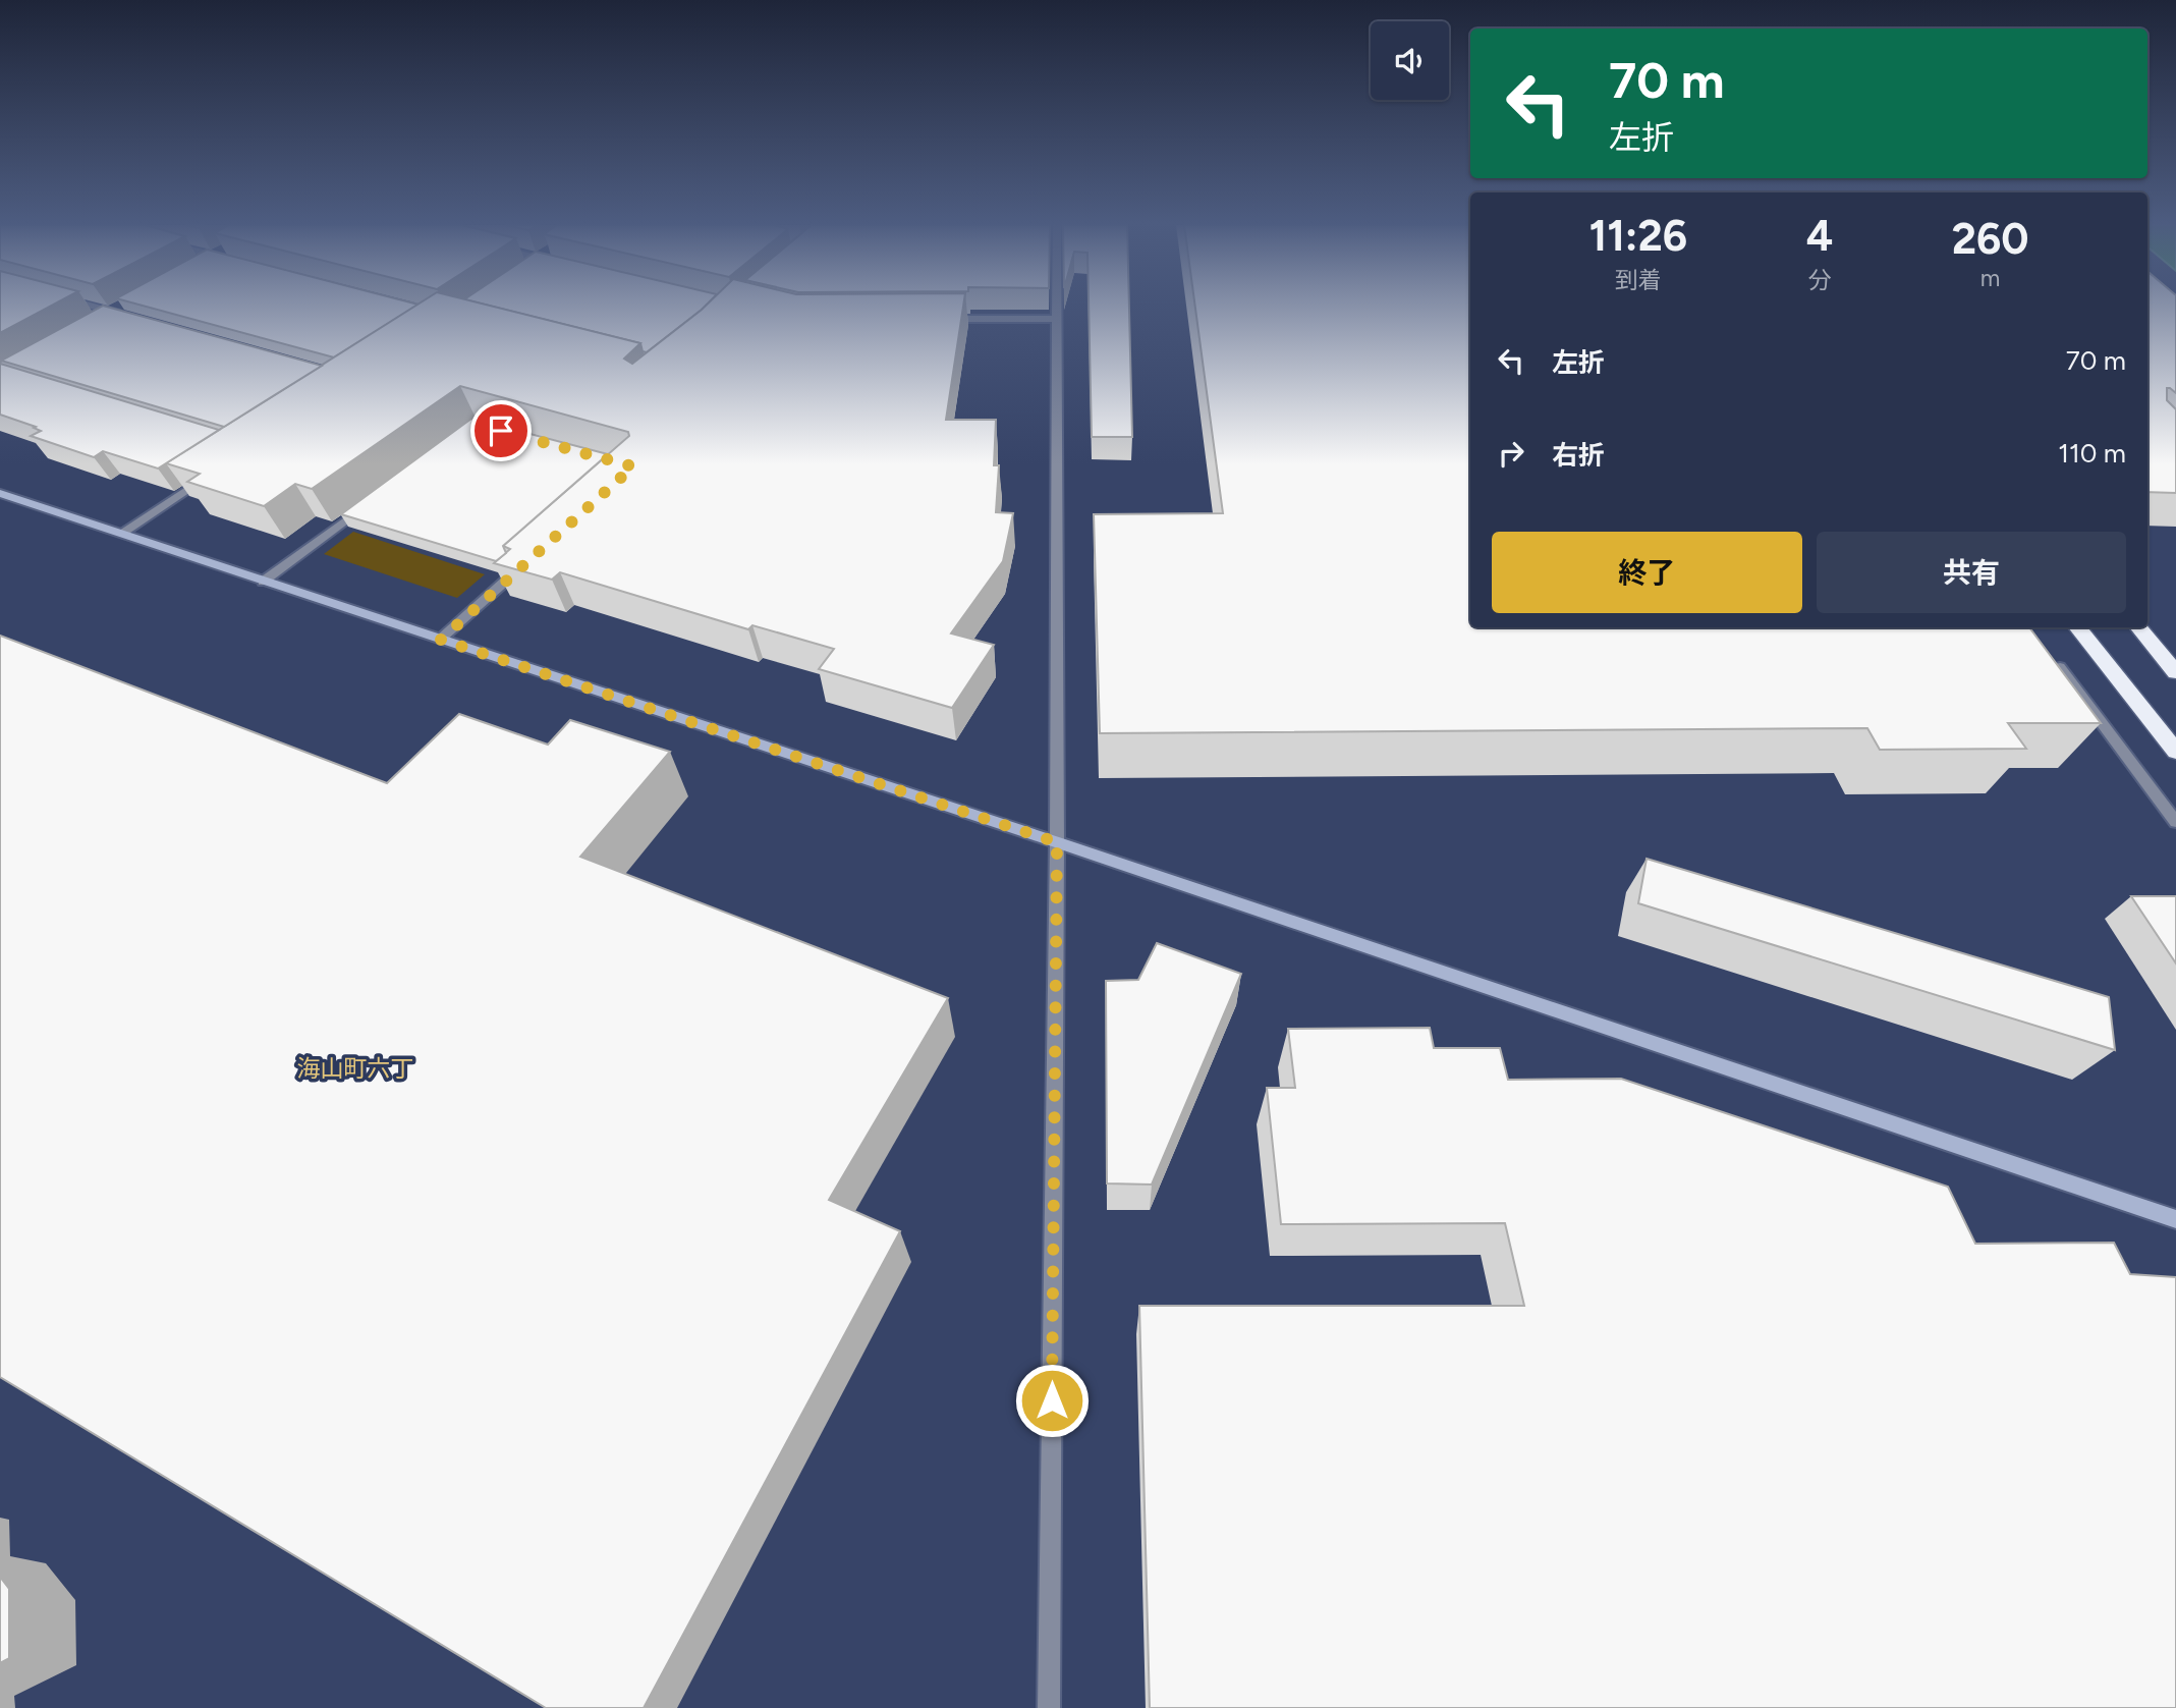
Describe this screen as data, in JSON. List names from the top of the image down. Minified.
{"districts":["海山町六丁"],"page":{"turn":["70 m","左折"],"eta":["11:26","到着","4","分","260","m"],"list":[{"name":"左折","value":"70 m"},{"name":"右折","value":"110 m"}],"buttons":["終了","共有"]}}
